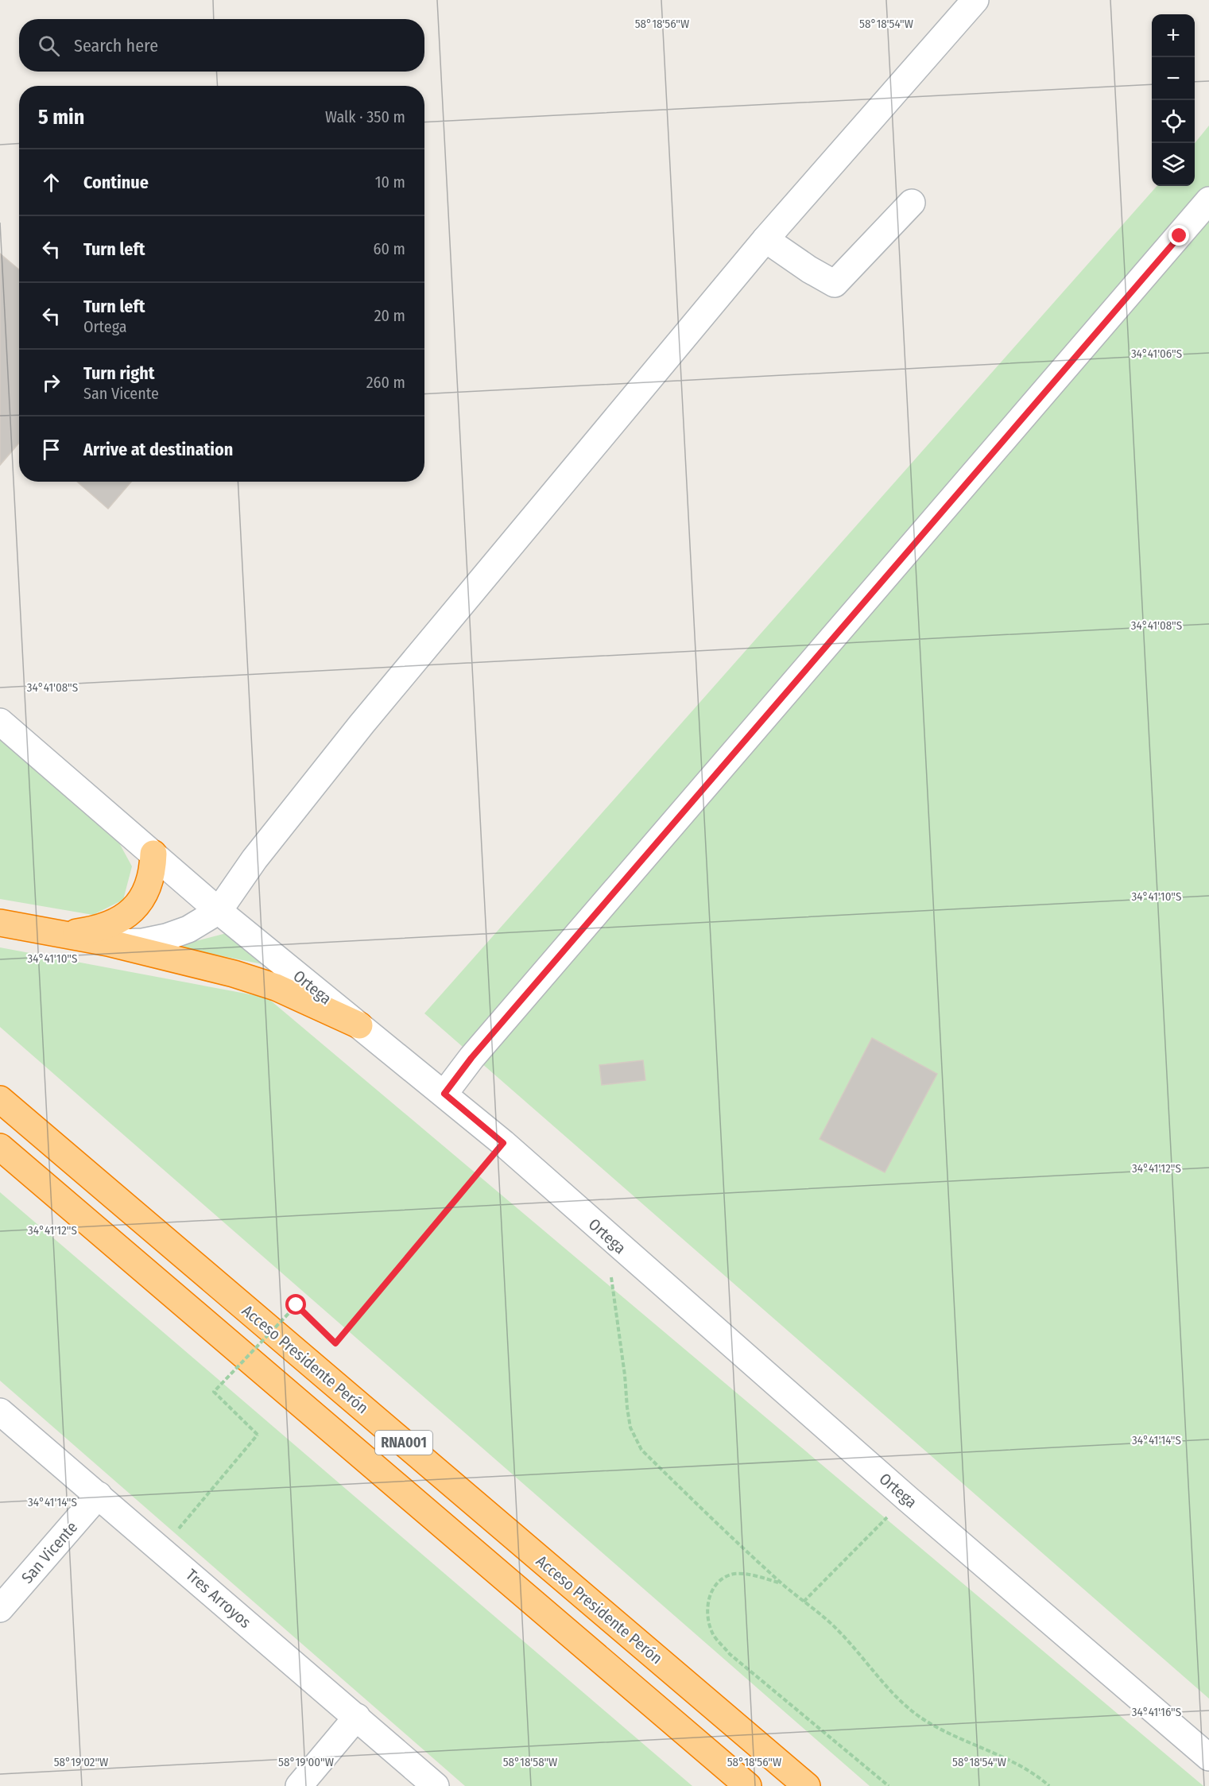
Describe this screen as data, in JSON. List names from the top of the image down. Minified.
{"streets":{"highway":["Acceso Presidente Perón","RNA001"],"street":["Ortega","San Vicente","Tres Arroyos"]},"crossings":[["San Vicente","Tres Arroyos"]],"page":{"map_buttons":["+","−"],"search":"Search here","heading":["5 min","Walk · 350 m"],"list":[["Continue","10 m"],["Turn left","60 m"],["Turn left","Ortega","20 m"],["Turn right","San Vicente","260 m"],"Arrive at destination"]},"coordinates":["58°18'56\"W","58°18'54\"W","34°41'06\"S","34°41'08\"S","34°41'10\"S","34°41'12\"S","34°41'14\"S","34°41'16\"S","58°19'02\"W","58°19'00\"W","58°18'58\"W"]}
